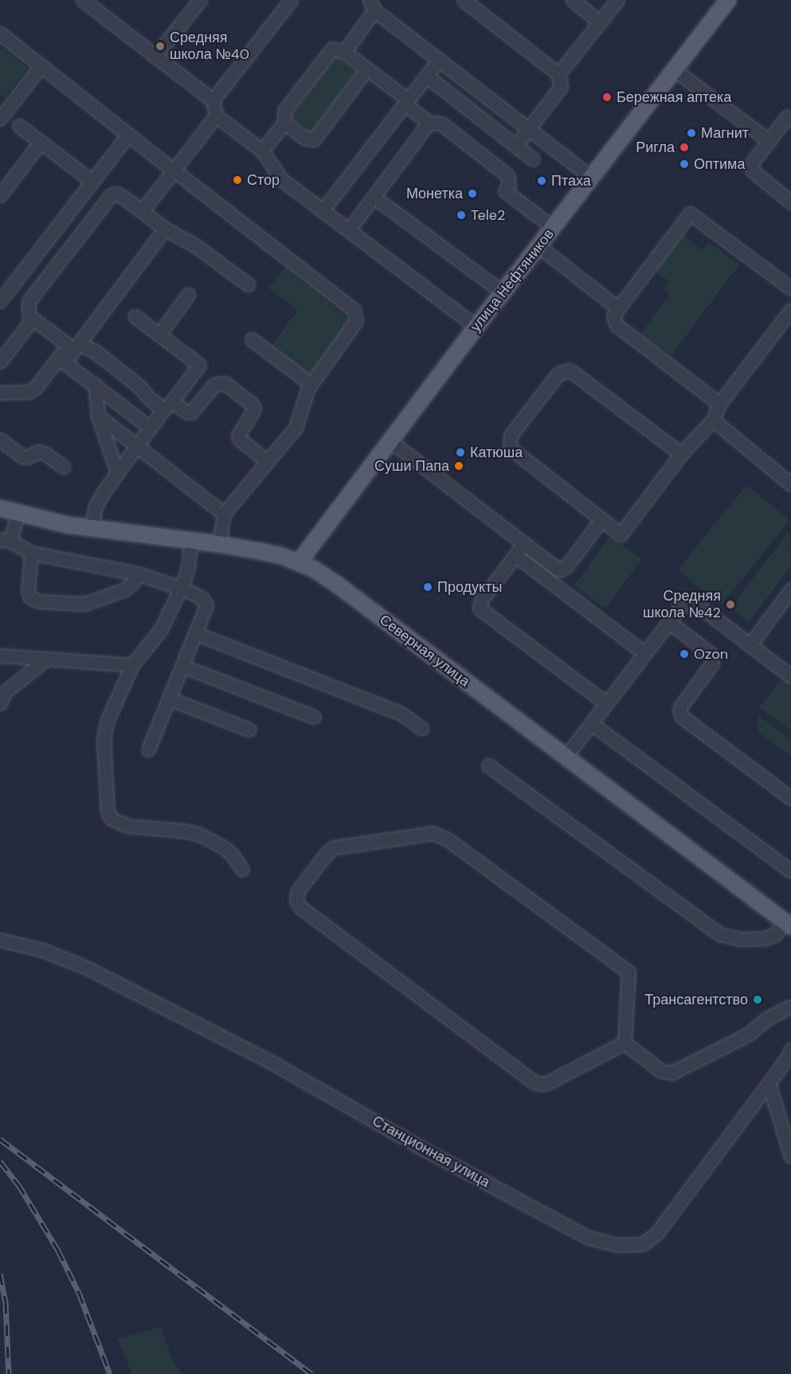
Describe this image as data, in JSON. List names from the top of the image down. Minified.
{"streets":{"main road":["улица Нефтяников","Северная улица"],"street":["Станционная улица"]},"crossings":[["улица Нефтяников","Северная улица"]],"places":["Средняя школа №40","Бережная аптека","Магнит","Ригла","Оптима","Стор","Птаха","Монетка","Tele2","Катюша","Суши Папа","Продукты","Средняя школа №42","Ozon","Трансагентство"]}
